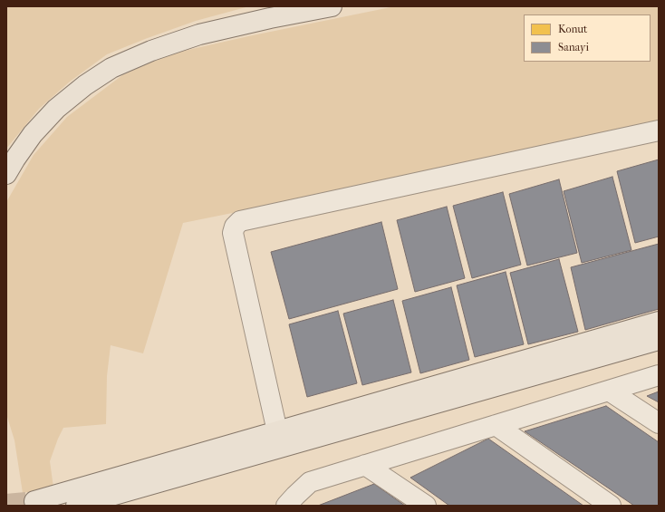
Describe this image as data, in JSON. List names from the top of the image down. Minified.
{"legend":["Konut","Sanayi"]}
